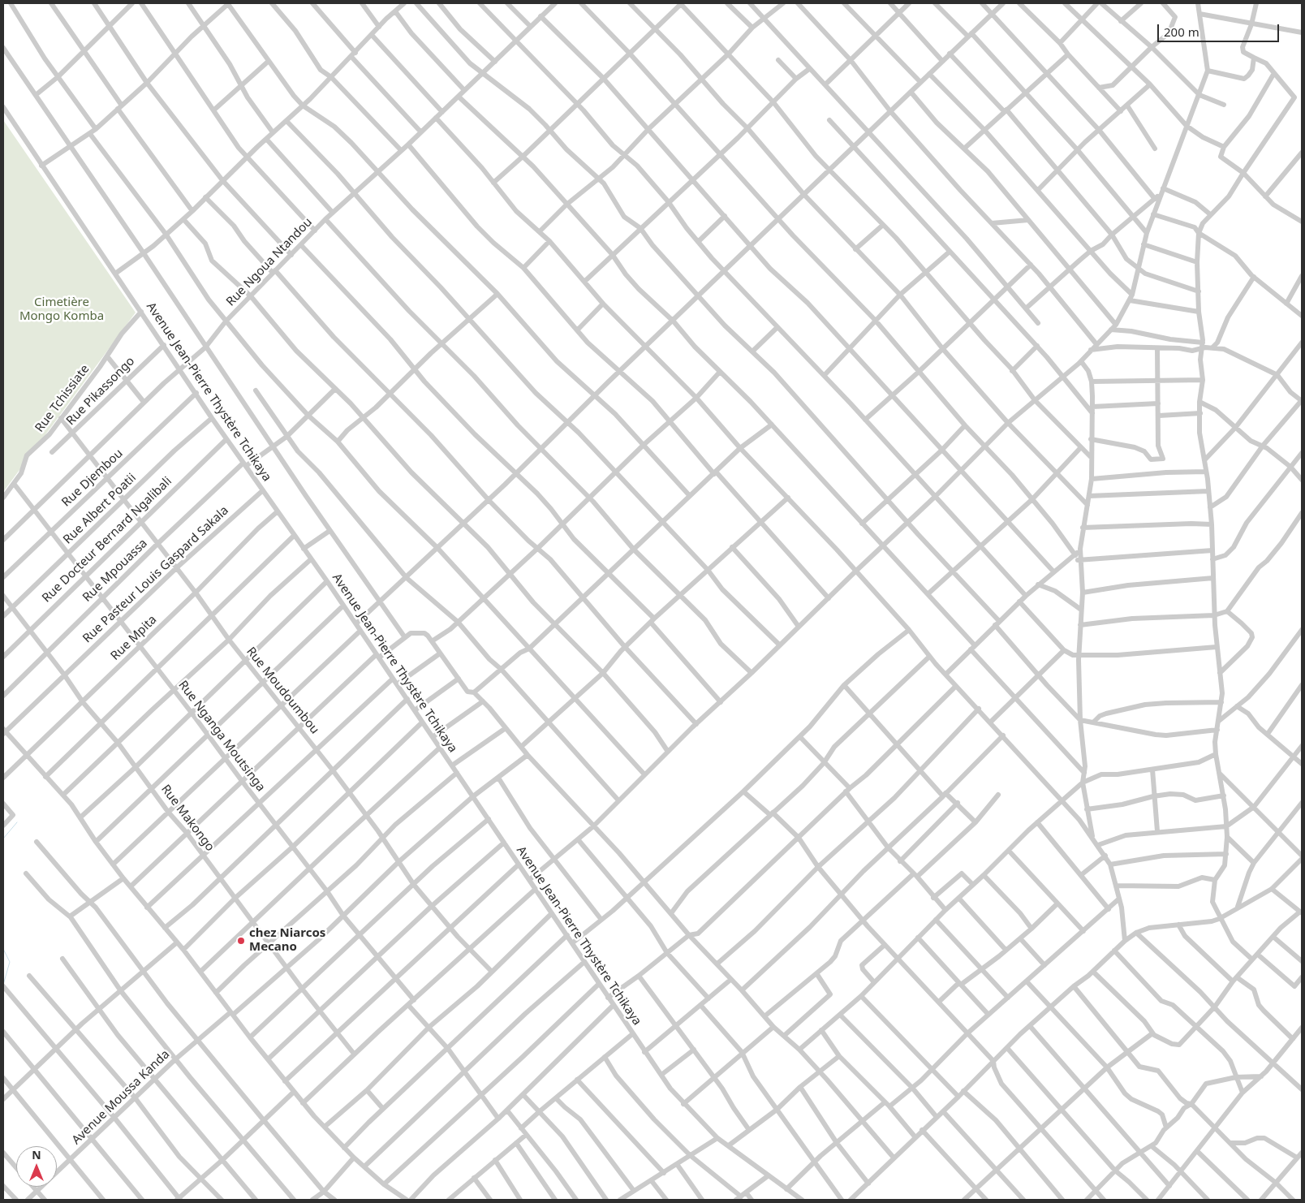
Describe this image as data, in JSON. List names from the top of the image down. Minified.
{"streets":{"street":["Rue Ngoua Ntandou","Rue Pikassongo","Avenue Jean-Pierre Thystère Tchikaya","Rue Tchissiate","Rue Djembou","Rue Albert Poatii","Rue Docteur Bernard Ngalibali","Rue Mpouassa","Rue Pasteur Louis Gaspard Sakala","Rue Mpita","Rue Moudoumbou","Rue Nganga Moutsinga","Rue Makongo","Avenue Moussa Kanda"]},"crossings":[["Rue Ngoua Ntandou","Avenue Jean-Pierre Thystère Tchikaya"],["Rue Ngoua Ntandou","Rue Moudoumbou"],["Rue Ngoua Ntandou","Rue Nganga Moutsinga"],["Rue Pikassongo","Avenue Jean-Pierre Thystère Tchikaya"],["Rue Pikassongo","Rue Moudoumbou"],["Avenue Jean-Pierre Thystère Tchikaya","Rue Tchissiate"],["Avenue Jean-Pierre Thystère Tchikaya","Rue Djembou"],["Avenue Jean-Pierre Thystère Tchikaya","Rue Albert Poatii"],["Avenue Jean-Pierre Thystère Tchikaya","Rue Docteur Bernard Ngalibali"],["Avenue Jean-Pierre Thystère Tchikaya","Rue Mpouassa"],["Avenue Jean-Pierre Thystère Tchikaya","Rue Pasteur Louis Gaspard Sakala"],["Avenue Jean-Pierre Thystère Tchikaya","Rue Mpita"],["Avenue Jean-Pierre Thystère Tchikaya","Avenue Moussa Kanda"],["Rue Tchissiate","Rue Moudoumbou"],["Rue Tchissiate","Rue Nganga Moutsinga"],["Rue Djembou","Rue Moudoumbou"],["Rue Djembou","Rue Nganga Moutsinga"],["Rue Albert Poatii","Rue Moudoumbou"],["Rue Albert Poatii","Rue Nganga Moutsinga"],["Rue Albert Poatii","Rue Makongo"],["Rue Docteur Bernard Ngalibali","Rue Moudoumbou"],["Rue Docteur Bernard Ngalibali","Rue Nganga Moutsinga"],["Rue Docteur Bernard Ngalibali","Rue Makongo"],["Rue Mpouassa","Rue Moudoumbou"],["Rue Mpouassa","Rue Nganga Moutsinga"],["Rue Mpouassa","Rue Makongo"],["Rue Pasteur Louis Gaspard Sakala","Rue Moudoumbou"],["Rue Pasteur Louis Gaspard Sakala","Rue Nganga Moutsinga"],["Rue Pasteur Louis Gaspard Sakala","Rue Makongo"],["Rue Mpita","Rue Moudoumbou"],["Rue Mpita","Rue Nganga Moutsinga"],["Rue Mpita","Rue Makongo"],["Rue Moudoumbou","Avenue Moussa Kanda"],["Rue Nganga Moutsinga","Avenue Moussa Kanda"],["Rue Makongo","Avenue Moussa Kanda"]],"parks":["Cimetière Mongo Komba"],"places":["chez Niarcos Mecano"],"scale_bar":"200 m","north":"top"}
